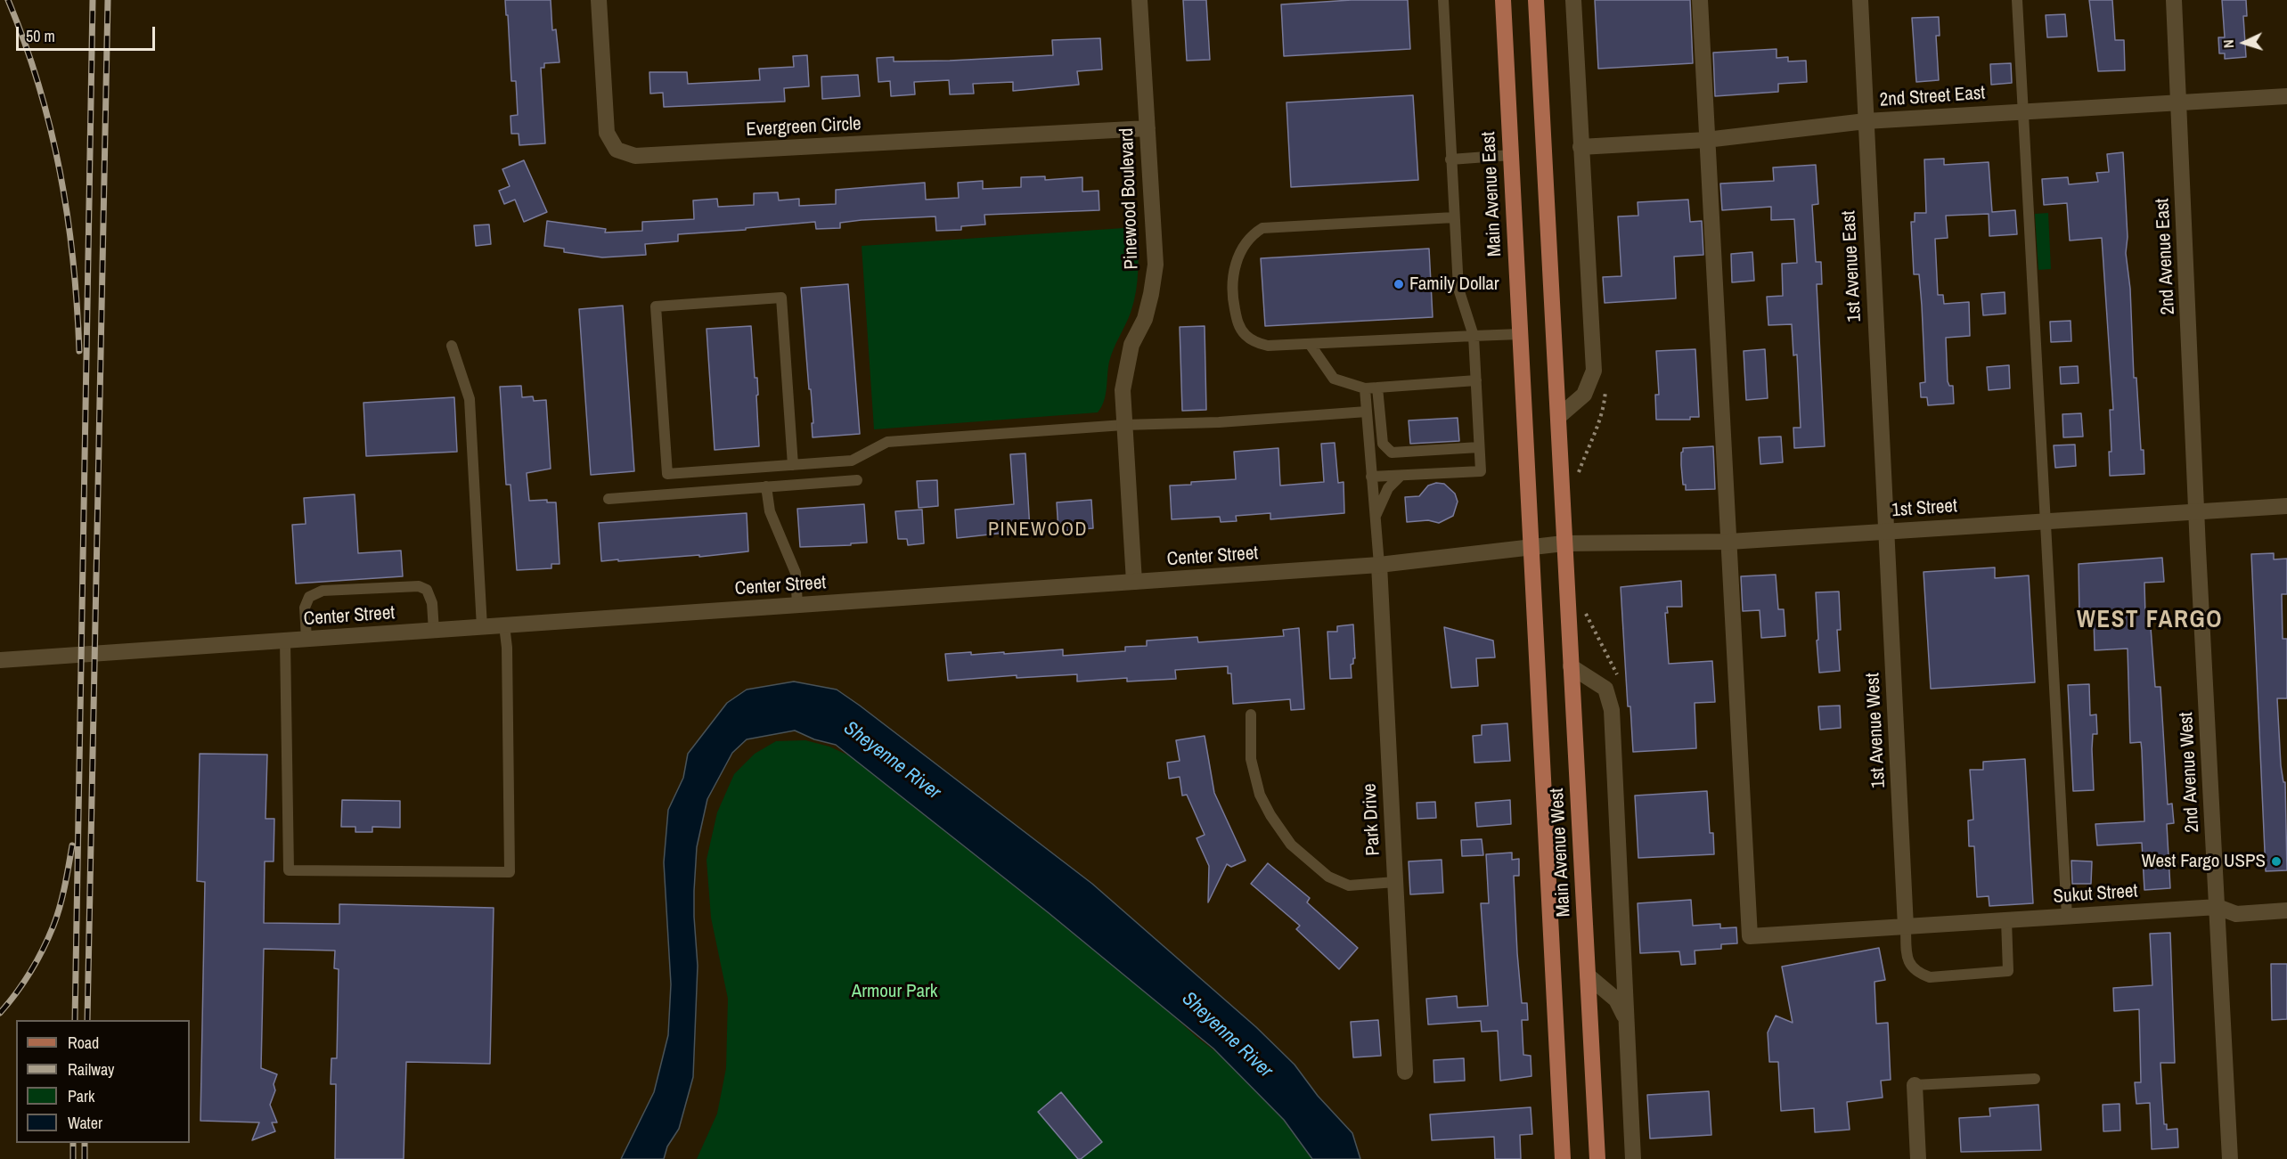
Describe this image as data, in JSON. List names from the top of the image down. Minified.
{"streets":{"main road":["Main Avenue East","Main Avenue West"],"street":["2nd Street East","Evergreen Circle","Pinewood Boulevard","2nd Avenue East","1st Avenue East","1st Street","Center Street","1st Avenue West","2nd Avenue West","Park Drive","Sukut Street"]},"crossings":[["2nd Street East","2nd Avenue East"],["2nd Street East","1st Avenue East"],["Evergreen Circle","Pinewood Boulevard"],["Main Avenue East","Center Street"],["Main Avenue East","Main Avenue West"],["Pinewood Boulevard","Center Street"],["2nd Avenue East","1st Street"],["2nd Avenue East","2nd Avenue West"],["1st Avenue East","1st Street"],["1st Avenue East","1st Avenue West"],["1st Street","Center Street"],["1st Street","1st Avenue West"],["1st Street","2nd Avenue West"],["1st Street","Main Avenue West"],["1st Street","Sukut Street"],["Center Street","Park Drive"],["Center Street","Main Avenue West"],["1st Avenue West","Sukut Street"],["2nd Avenue West","Sukut Street"]],"districts":["PINEWOOD","WEST FARGO"],"water":["Sheyenne River"],"parks":["Armour Park"],"places":["Family Dollar","West Fargo USPS"],"legend":["Road","Railway","Park","Water"],"scale_bar":"50 m","north":"left"}
